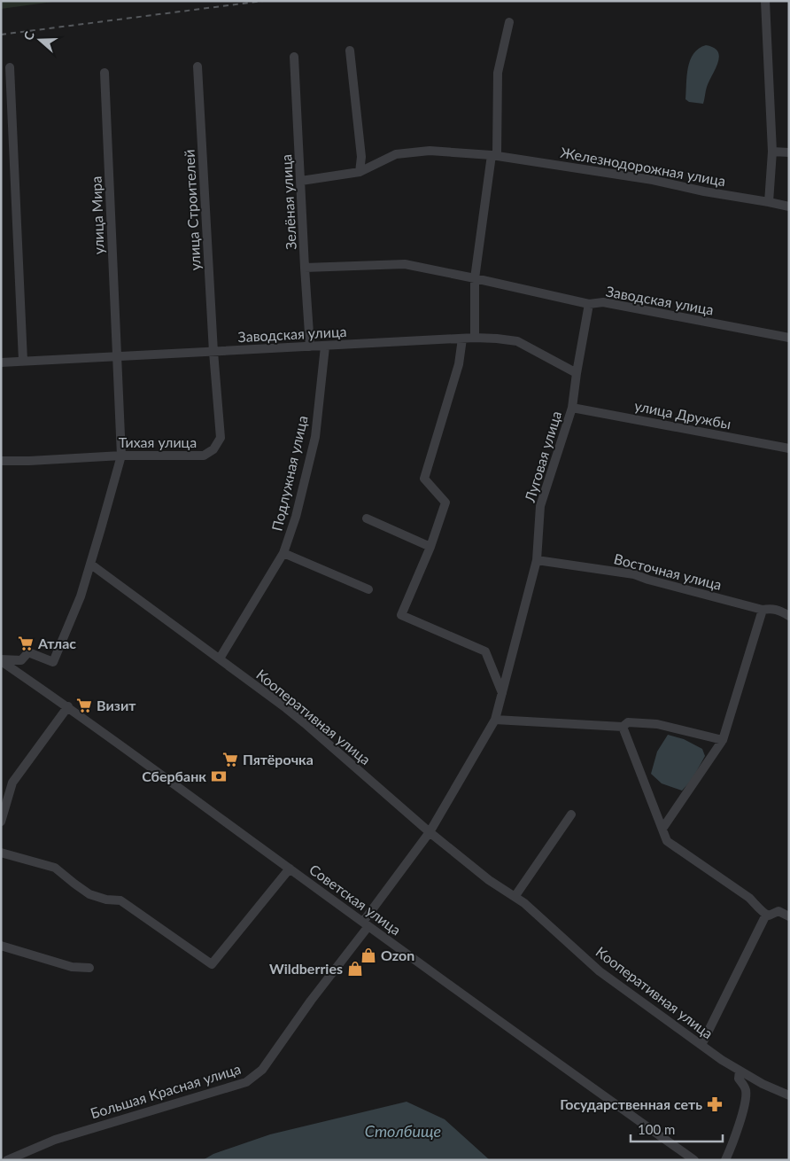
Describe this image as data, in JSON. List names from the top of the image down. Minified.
{"streets":{"street":["Железнодорожная улица","Зелёная улица","улица Строителей","улица Мира","Заводская улица","улица Дружбы","Тихая улица","Луговая улица","Подлужная улица","Восточная улица","Кооперативная улица","Советская улица","Большая Красная улица"]},"crossings":[["Железнодорожная улица","Зелёная улица"],["Зелёная улица","Заводская улица"],["улица Строителей","Заводская улица"],["улица Строителей","Тихая улица"],["улица Мира","Заводская улица"],["Заводская улица","Тихая улица"],["Заводская улица","Луговая улица"],["Заводская улица","Подлужная улица"],["улица Дружбы","Луговая улица"],["Луговая улица","Восточная улица"],["Луговая улица","Большая Красная улица"],["Подлужная улица","Кооперативная улица"],["Кооперативная улица","Большая Красная улица"],["Советская улица","Большая Красная улица"]],"water":["Столбище"],"places":{"supermarket":["Атлас","Визит","Пятёрочка"],"bank":["Сбербанк"],"shop":["Ozon","Wildberries"],"pharmacy":["Государственная сеть"]},"scale_bar":"100 m","north":"left"}
